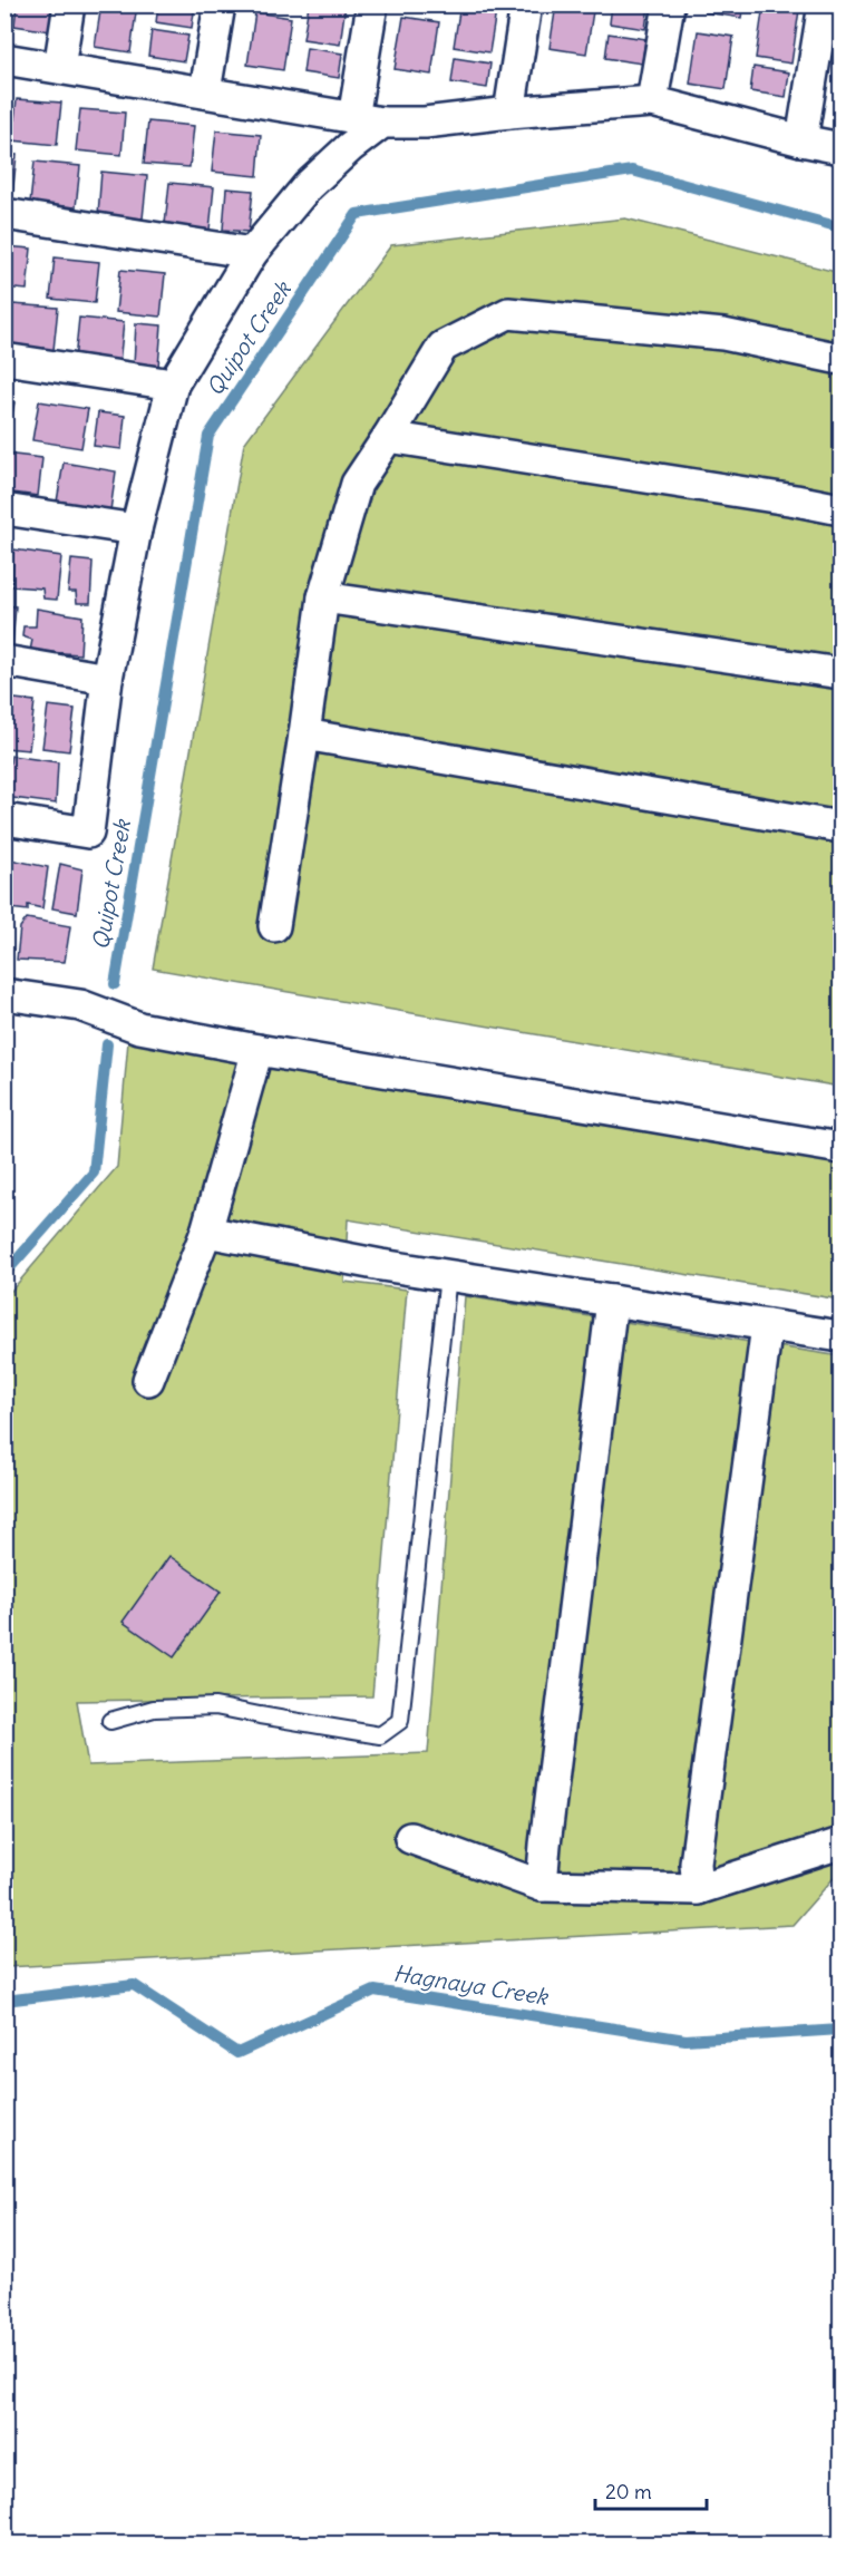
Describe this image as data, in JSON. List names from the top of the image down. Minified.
{"water":["Quipot Creek","Hagnaya Creek"],"scale_bar":"20 m"}
